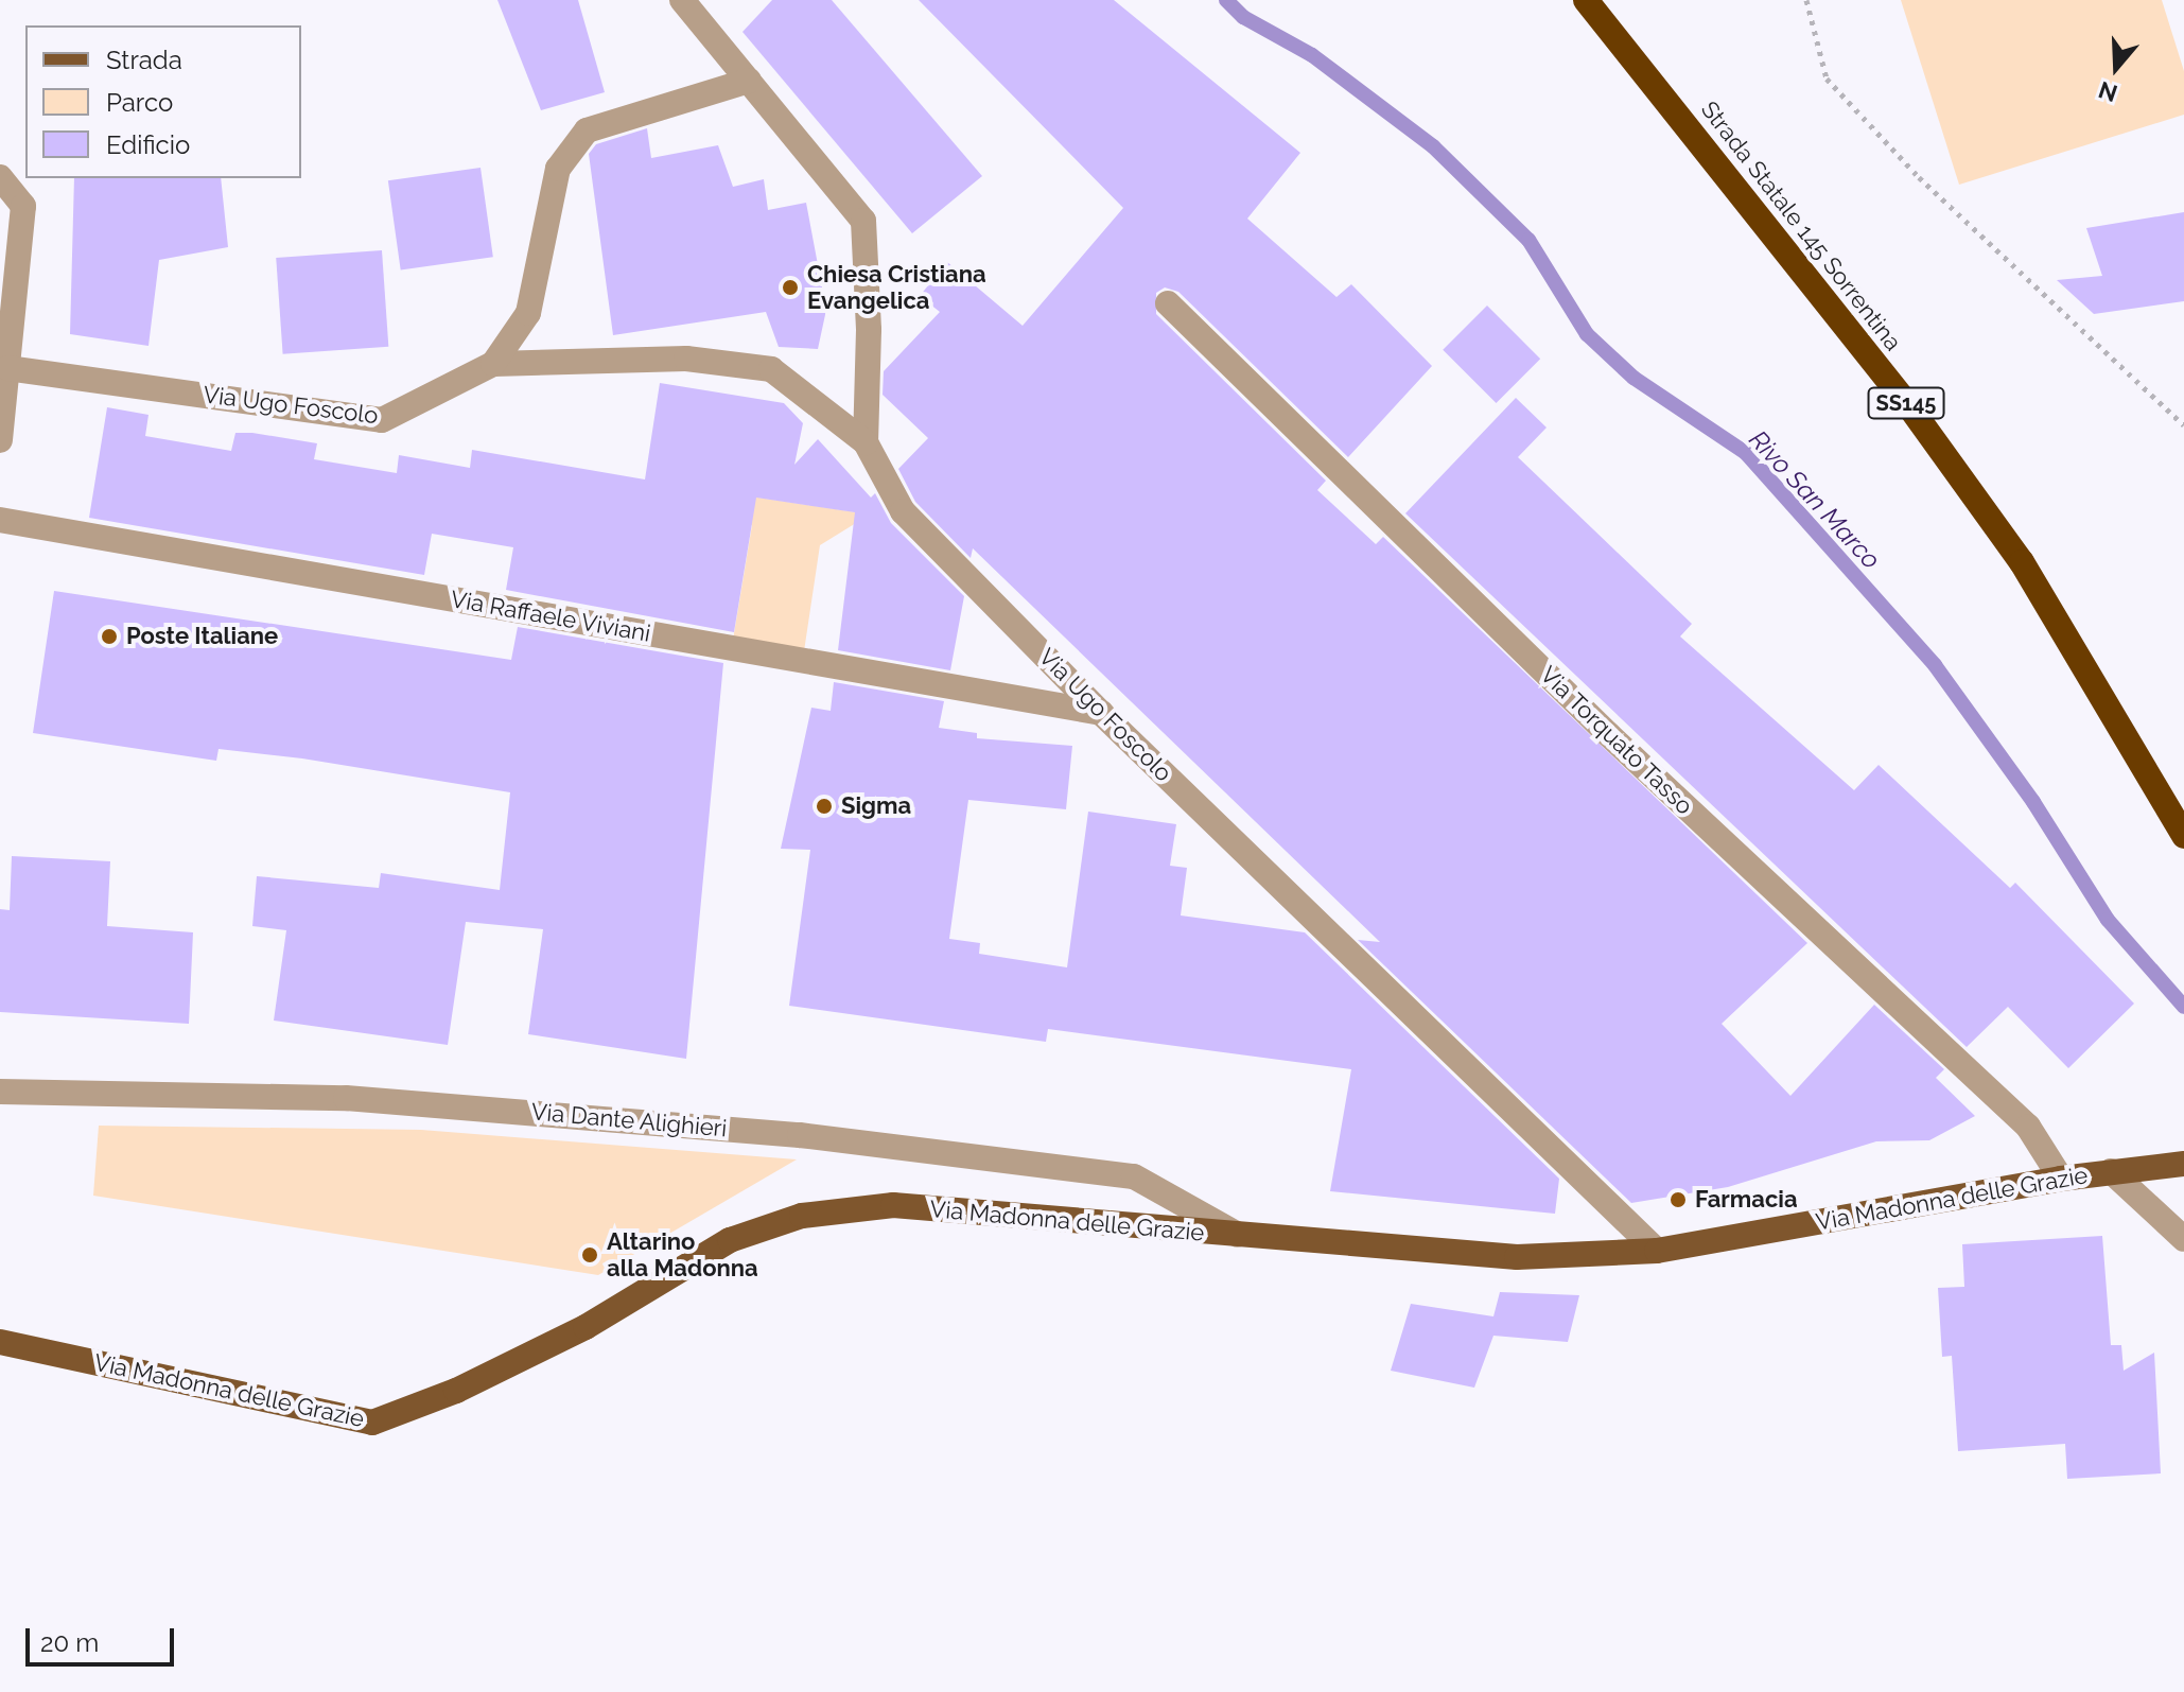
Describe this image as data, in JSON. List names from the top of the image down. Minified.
{"streets":{"highway":["Strada Statale 145 Sorrentina","SS145"],"main road":["Via Madonna delle Grazie"],"street":["Via Ugo Foscolo","Via Raffaele Viviani","Via Torquato Tasso","Via Dante Alighieri"]},"crossings":[["Via Ugo Foscolo","Via Raffaele Viviani"],["Via Ugo Foscolo","Via Madonna delle Grazie"],["Via Torquato Tasso","Via Madonna delle Grazie"],["Via Dante Alighieri","Via Madonna delle Grazie"]],"water":["Rivo San Marco"],"places":["Chiesa Cristiana Evangelica","Poste Italiane","Sigma","Farmacia","Altarino alla Madonna"],"legend":["Strada","Parco","Edificio"],"scale_bar":"20 m","north":"bottom"}
